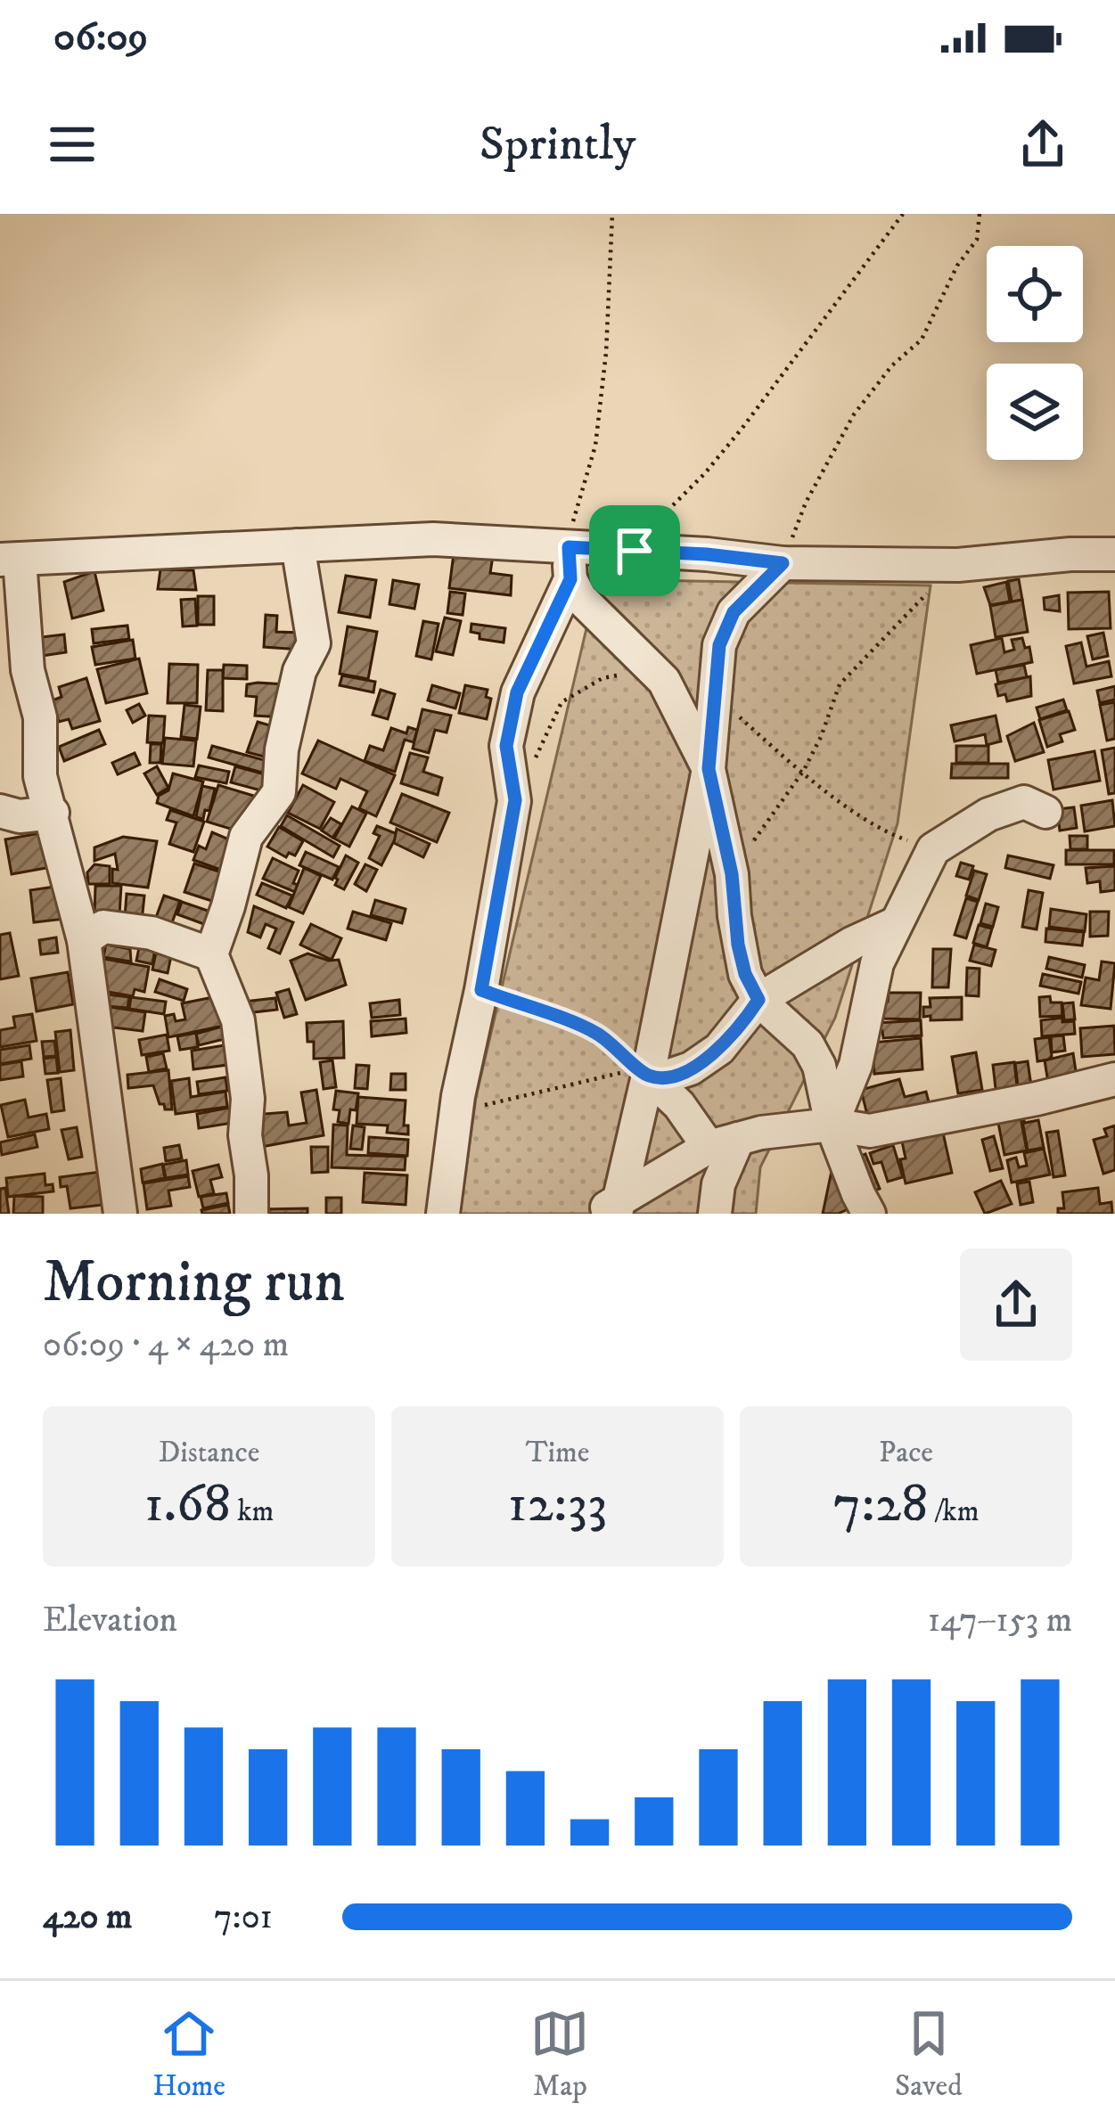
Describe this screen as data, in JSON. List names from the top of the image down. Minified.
{"page":{"status":"06:09","header":"Sprintly","heading":["Morning run","06:09 · 4 × 420 m"],"stats":[["Distance","1.68 km"],["Time","12:33"],["Pace","7:28 /km"]],"chart":["Elevation","147–153 m"],"list":[{"name":"420 m","note":"7:01"}],"tabs":["Home","Map","Saved"]}}
